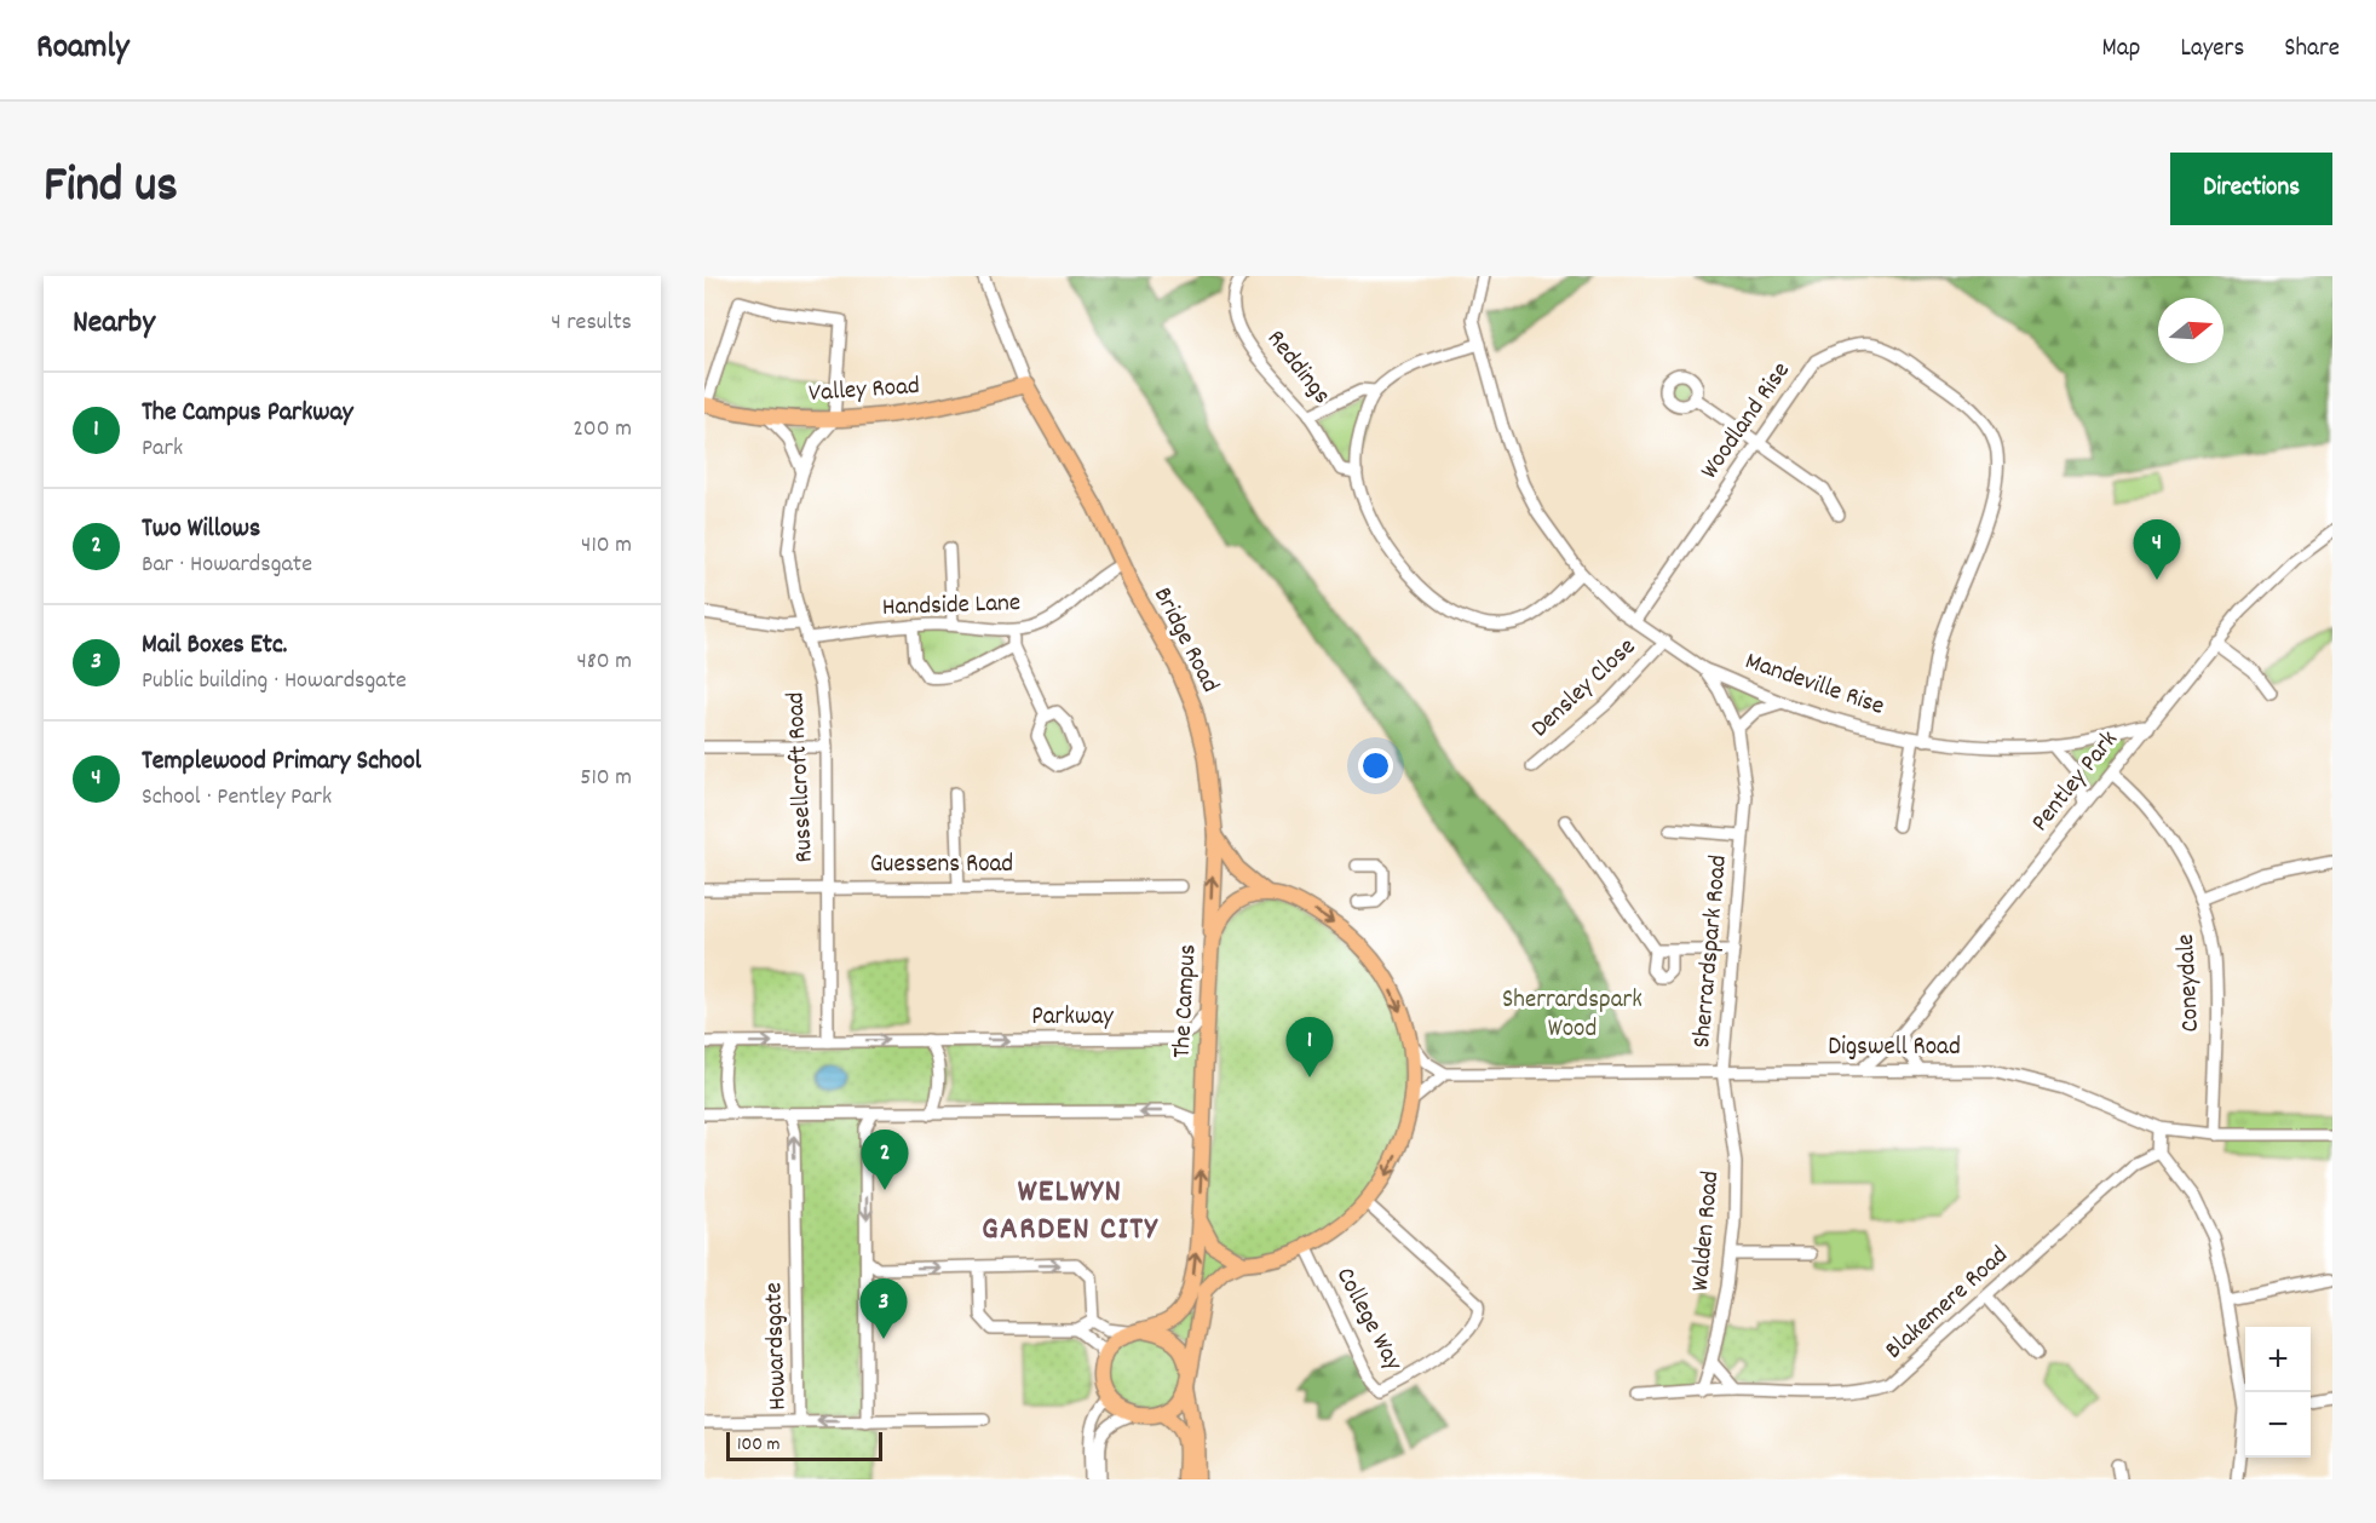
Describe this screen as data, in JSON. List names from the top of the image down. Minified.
{"streets":{"main road":["Valley Road","Bridge Road","The Campus"],"street":["Reddings","Woodland Rise","Handside Lane","Mandeville Rise","Densley Close","Russellcroft Road","Pentley Park","Guessens Road","Sherrardspark Road","Coneydale","Parkway","Digswell Road","Walden Road","Blakemere Road","College Way","Howardsgate"]},"crossings":[["Valley Road","Bridge Road"],["Valley Road","Russellcroft Road"],["Woodland Rise","Mandeville Rise"],["Woodland Rise","Sherrardspark Road"],["Handside Lane","Bridge Road"],["Handside Lane","Russellcroft Road"],["Bridge Road","The Campus"],["Mandeville Rise","Pentley Park"],["Mandeville Rise","Sherrardspark Road"],["Densley Close","Sherrardspark Road"],["Russellcroft Road","Guessens Road"],["Russellcroft Road","Parkway"],["Pentley Park","Coneydale"],["Pentley Park","Digswell Road"],["Sherrardspark Road","Digswell Road"],["Sherrardspark Road","Walden Road"],["Coneydale","Digswell Road"],["The Campus","Parkway"],["Digswell Road","Walden Road"],["Walden Road","Blakemere Road"]],"districts":["WELWYN GARDEN CITY"],"parks":["Sherrardspark Wood"],"scale_bar":"100 m","north":"right","page":{"header":"Roamly","nav":["Map","Layers","Share"],"title":"Find us","buttons":"Directions","heading":["Nearby","4 results"],"list":[{"mark":"1","name":"The Campus Parkway","note":"Park","value":"200 m"},{"mark":"2","name":"Two Willows","note":"Bar · Howardsgate","value":"410 m"},{"mark":"3","name":"Mail Boxes Etc.","note":"Public building · Howardsgate","value":"480 m"},{"mark":"4","name":"Templewood Primary School","note":"School · Pentley Park","value":"510 m"}],"pins":["4","1","2","3"],"map_buttons":["+","−"],"scale":"100 m"}}
